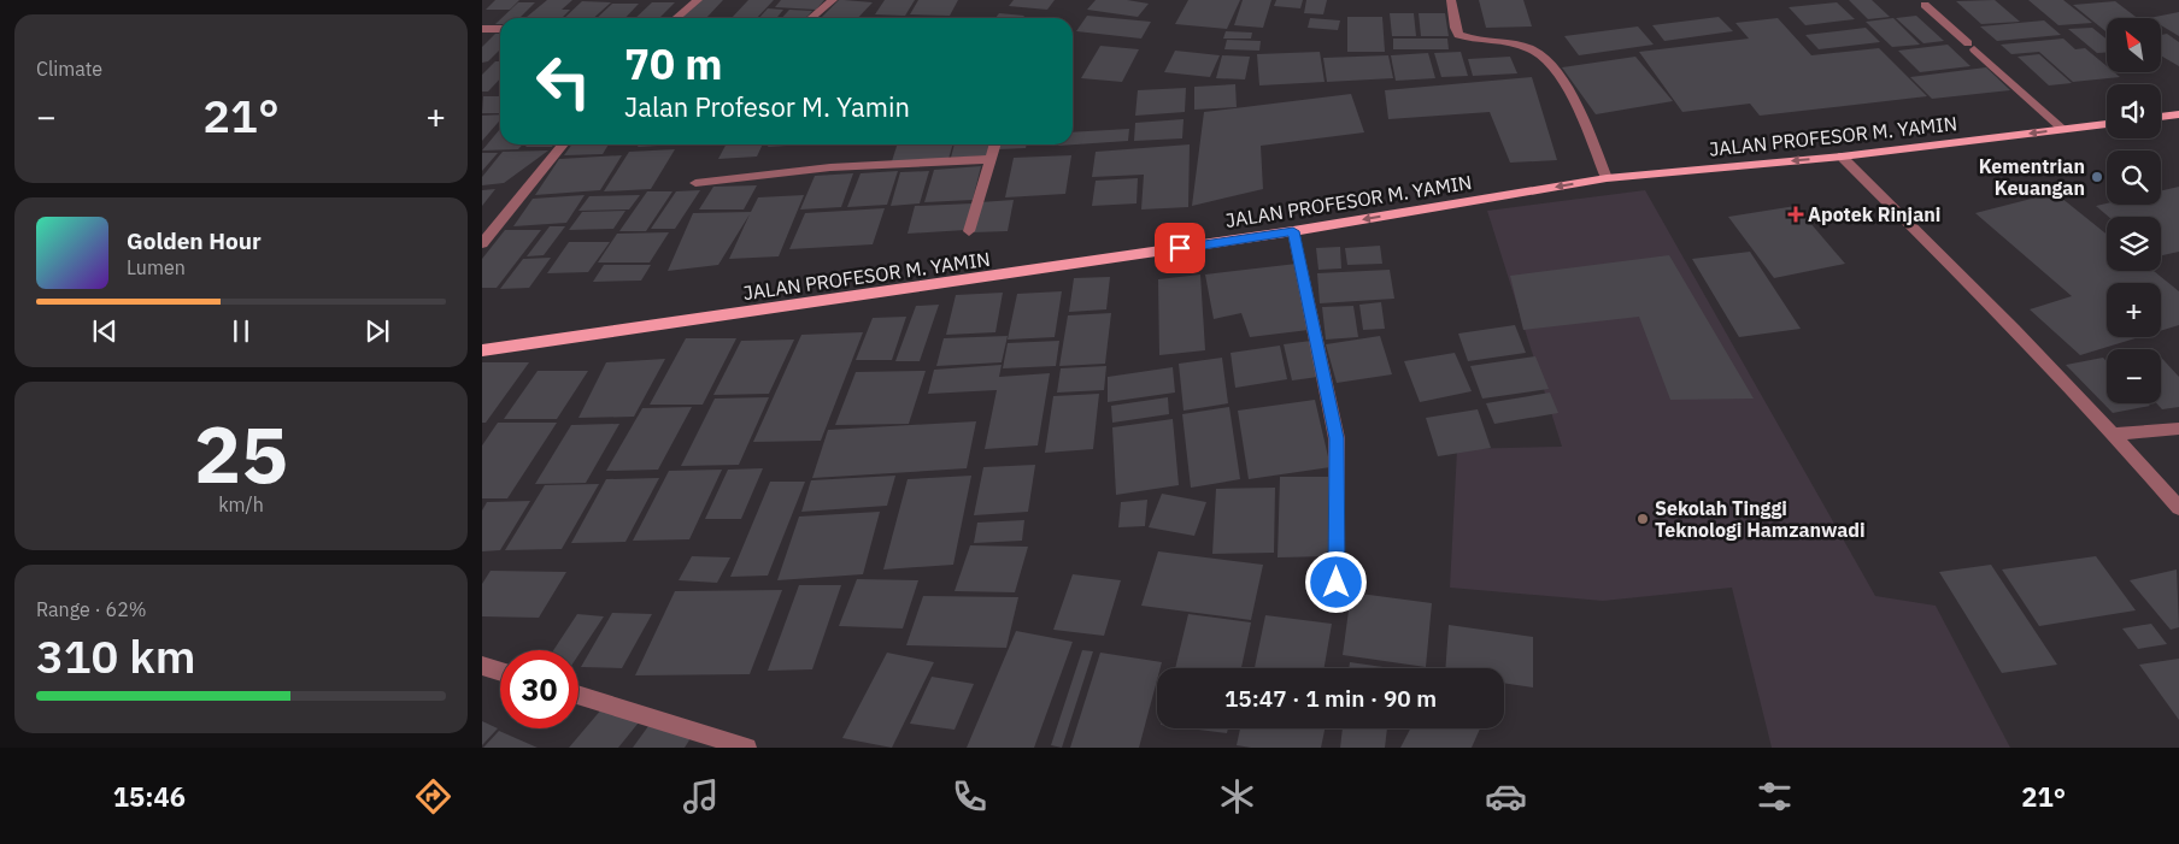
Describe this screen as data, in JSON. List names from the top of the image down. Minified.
{"streets":{"main road":["JALAN PROFESOR M. YAMIN"]},"one_way":["JALAN PROFESOR M. YAMIN"],"places":{"other":["Kementrian Keuangan","Sekolah Tinggi Teknologi Hamzanwadi"],"health":["Apotek Rinjani"]},"north":"top left","page":{"tile":["Climate",["25","km/h"],["Range · 62%","310 km"]],"map_buttons":["+","−"],"turn":["70 m","Jalan Profesor M. Yamin"],"heat":["−","21°","+"],"song":["Golden Hour","Lumen"],"limit":"30","trip":"15:47 · 1 min · 90 m","tabs":["15:46","21°"]}}
